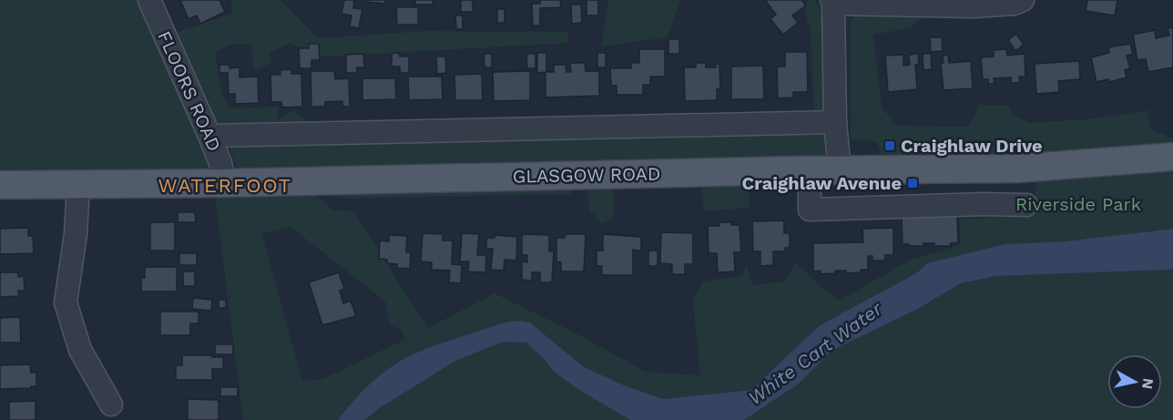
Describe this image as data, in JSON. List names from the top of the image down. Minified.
{"streets":{"main road":["GLASGOW ROAD"],"street":["FLOORS ROAD"]},"crossings":[["FLOORS ROAD","GLASGOW ROAD"]],"districts":["WATERFOOT"],"water":["White Cart Water"],"parks":["Riverside Park"],"places":{"transit":["Craighlaw Drive","Craighlaw Avenue"]},"north":"right"}
